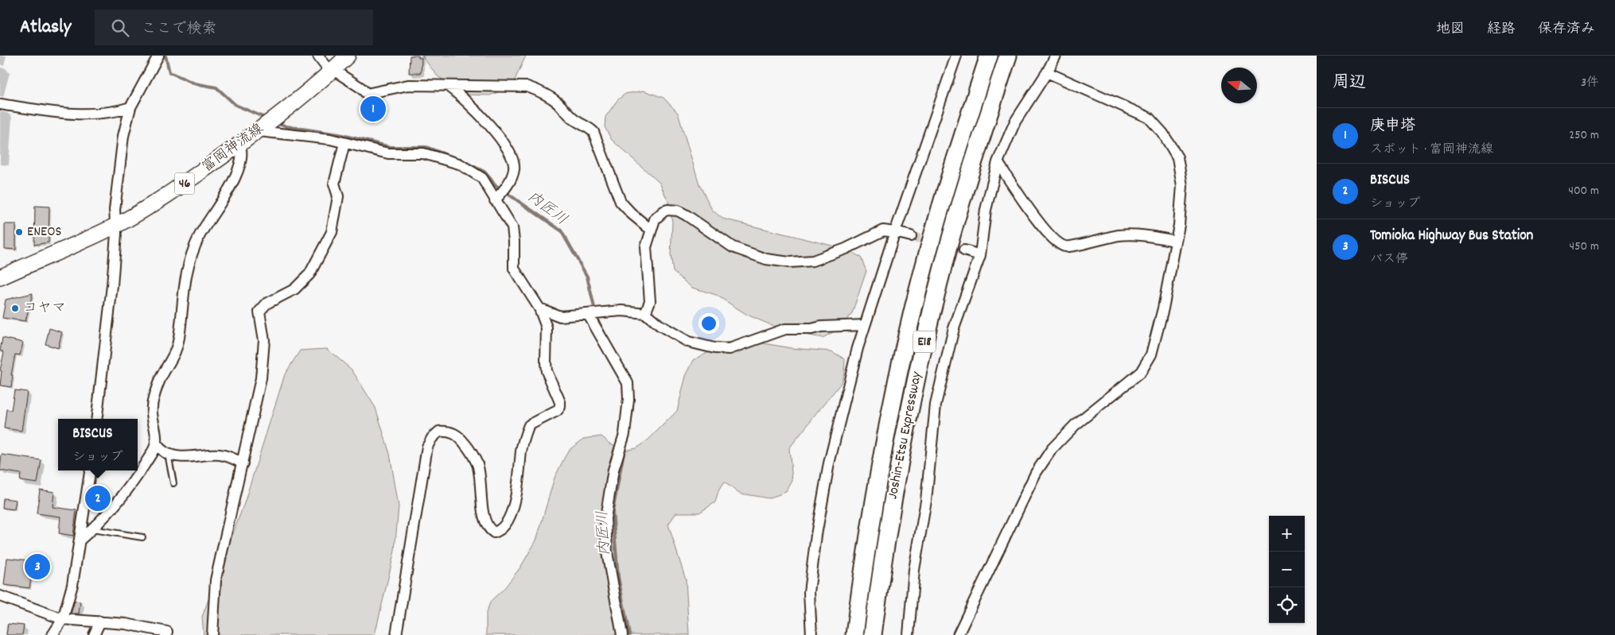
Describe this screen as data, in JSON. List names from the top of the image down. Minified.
{"streets":{"highway":["E18","Joshin-Etsu Expressway"],"main road":["富岡神流線","46"]},"water":["内匠川"],"places":["ENEOS","コヤマ"],"north":"left","page":{"header":"Atlasly","search":"ここで検索","nav":["地図","経路","保存済み"],"heading":["周辺","3件"],"pins":["1","2","3"],"list":[{"mark":"1","name":"庚申塔","note":"スポット · 富岡神流線","value":"250 m"},{"mark":"2","name":"BISCUS","note":"ショップ","value":"400 m"},{"mark":"3","name":"Tomioka Highway Bus Station","note":"バス停","value":"450 m"}],"popup":["BISCUS","ショップ"],"map_buttons":["+","−"]}}
